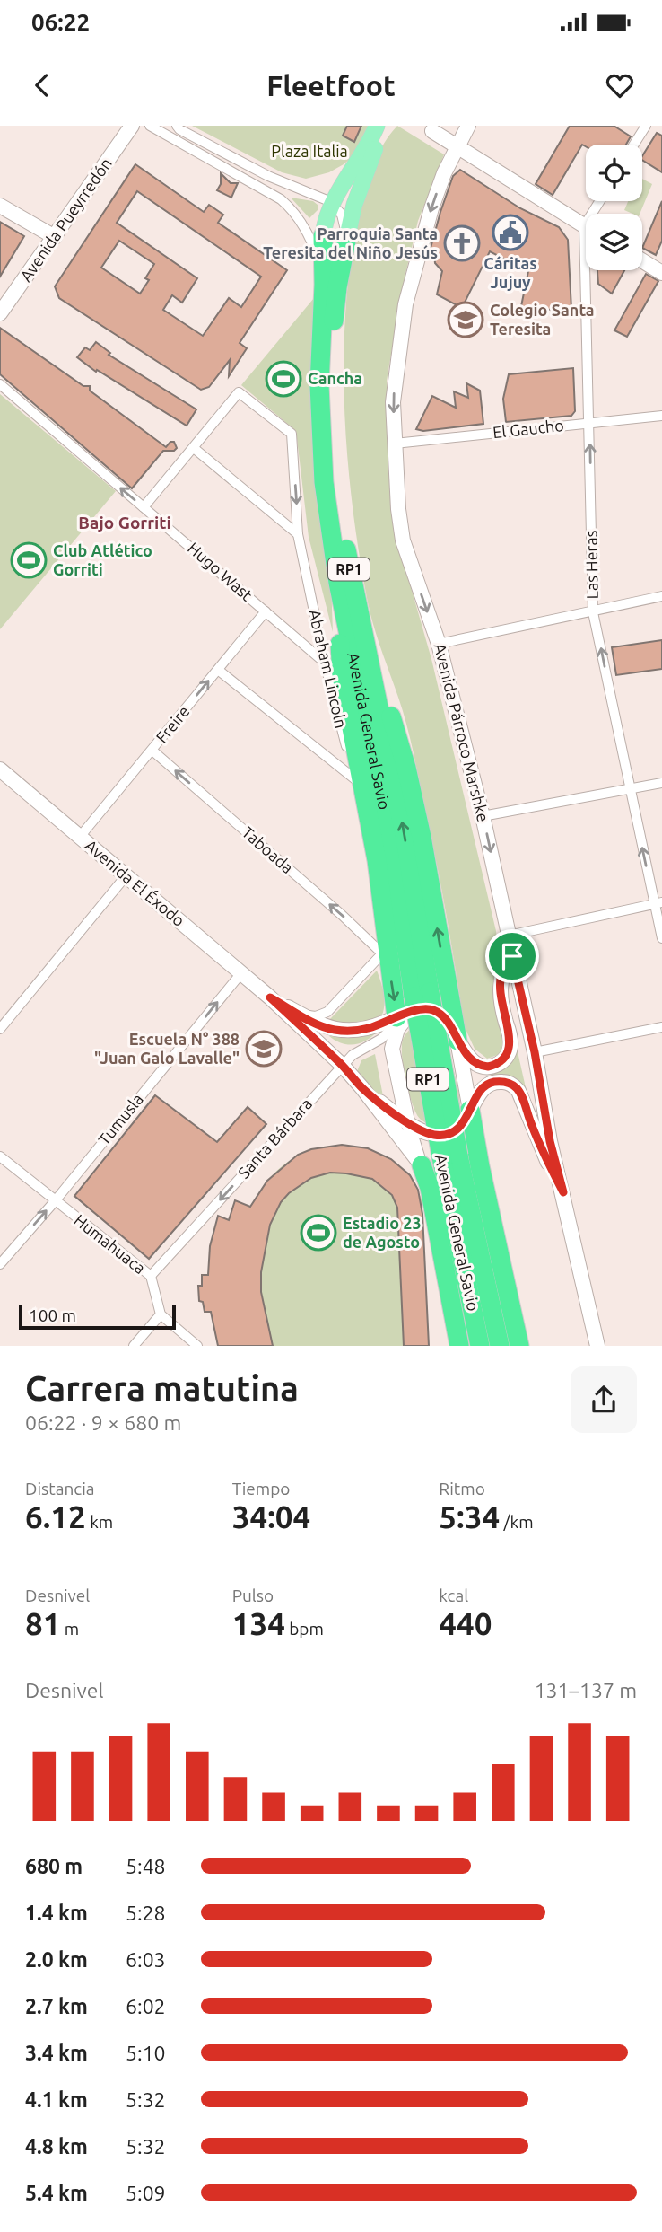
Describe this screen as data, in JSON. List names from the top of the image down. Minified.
{"streets":{"highway":["RP1","Avenida General Savio"],"main road":["Avenida Pueyrredón","Avenida Párroco Marshke","Avenida El Éxodo"],"street":["El Gaucho","Las Heras","Hugo Wast","Abraham Lincoln","Freire","Taboada","Tumusla","Santa Bárbara","Humahuaca"]},"crossings":[["El Gaucho","Las Heras"],["El Gaucho","Avenida Párroco Marshke"],["RP1","Avenida General Savio"],["Hugo Wast","Abraham Lincoln"],["Hugo Wast","Freire"],["Abraham Lincoln","Avenida General Savio"],["Freire","Taboada"],["Freire","Avenida El Éxodo"],["Avenida Párroco Marshke","Avenida El Éxodo"],["Avenida El Éxodo","Tumusla"],["Avenida El Éxodo","Santa Bárbara"],["Tumusla","Humahuaca"],["Santa Bárbara","Humahuaca"]],"one_way":["Las Heras","Hugo Wast","Freire","Avenida Párroco Marshke","Taboada","Tumusla","Santa Bárbara"],"districts":["Bajo Gorriti"],"parks":["Plaza Italia"],"places":{"public building":["Cáritas Jujuy"],"church":["Parroquia Santa Teresita del Niño Jesús"],"school or university":["Colegio Santa Teresita","Escuela N° 388 \"Juan Galo Lavalle\""],"sports":["Cancha","Club Atlético Gorriti","Estadio 23 de Agosto"]},"scale_bar":"100 m","page":{"status":"06:22","header":"Fleetfoot","scale":"100 m","heading":["Carrera matutina","06:22 · 9 × 680 m"],"stats":[["Distancia","6.12 km"],["Tiempo","34:04"],["Ritmo","5:34 /km"],["Desnivel","81 m"],["Pulso","134 bpm"],["kcal","440"]],"chart":["Desnivel","131–137 m"],"list":[{"name":"680 m","note":"5:48"},{"name":"1.4 km","note":"5:28"},{"name":"2.0 km","note":"6:03"},{"name":"2.7 km","note":"6:02"},{"name":"3.4 km","note":"5:10"},{"name":"4.1 km","note":"5:32"},{"name":"4.8 km","note":"5:32"},{"name":"5.4 km","note":"5:09"}]}}
